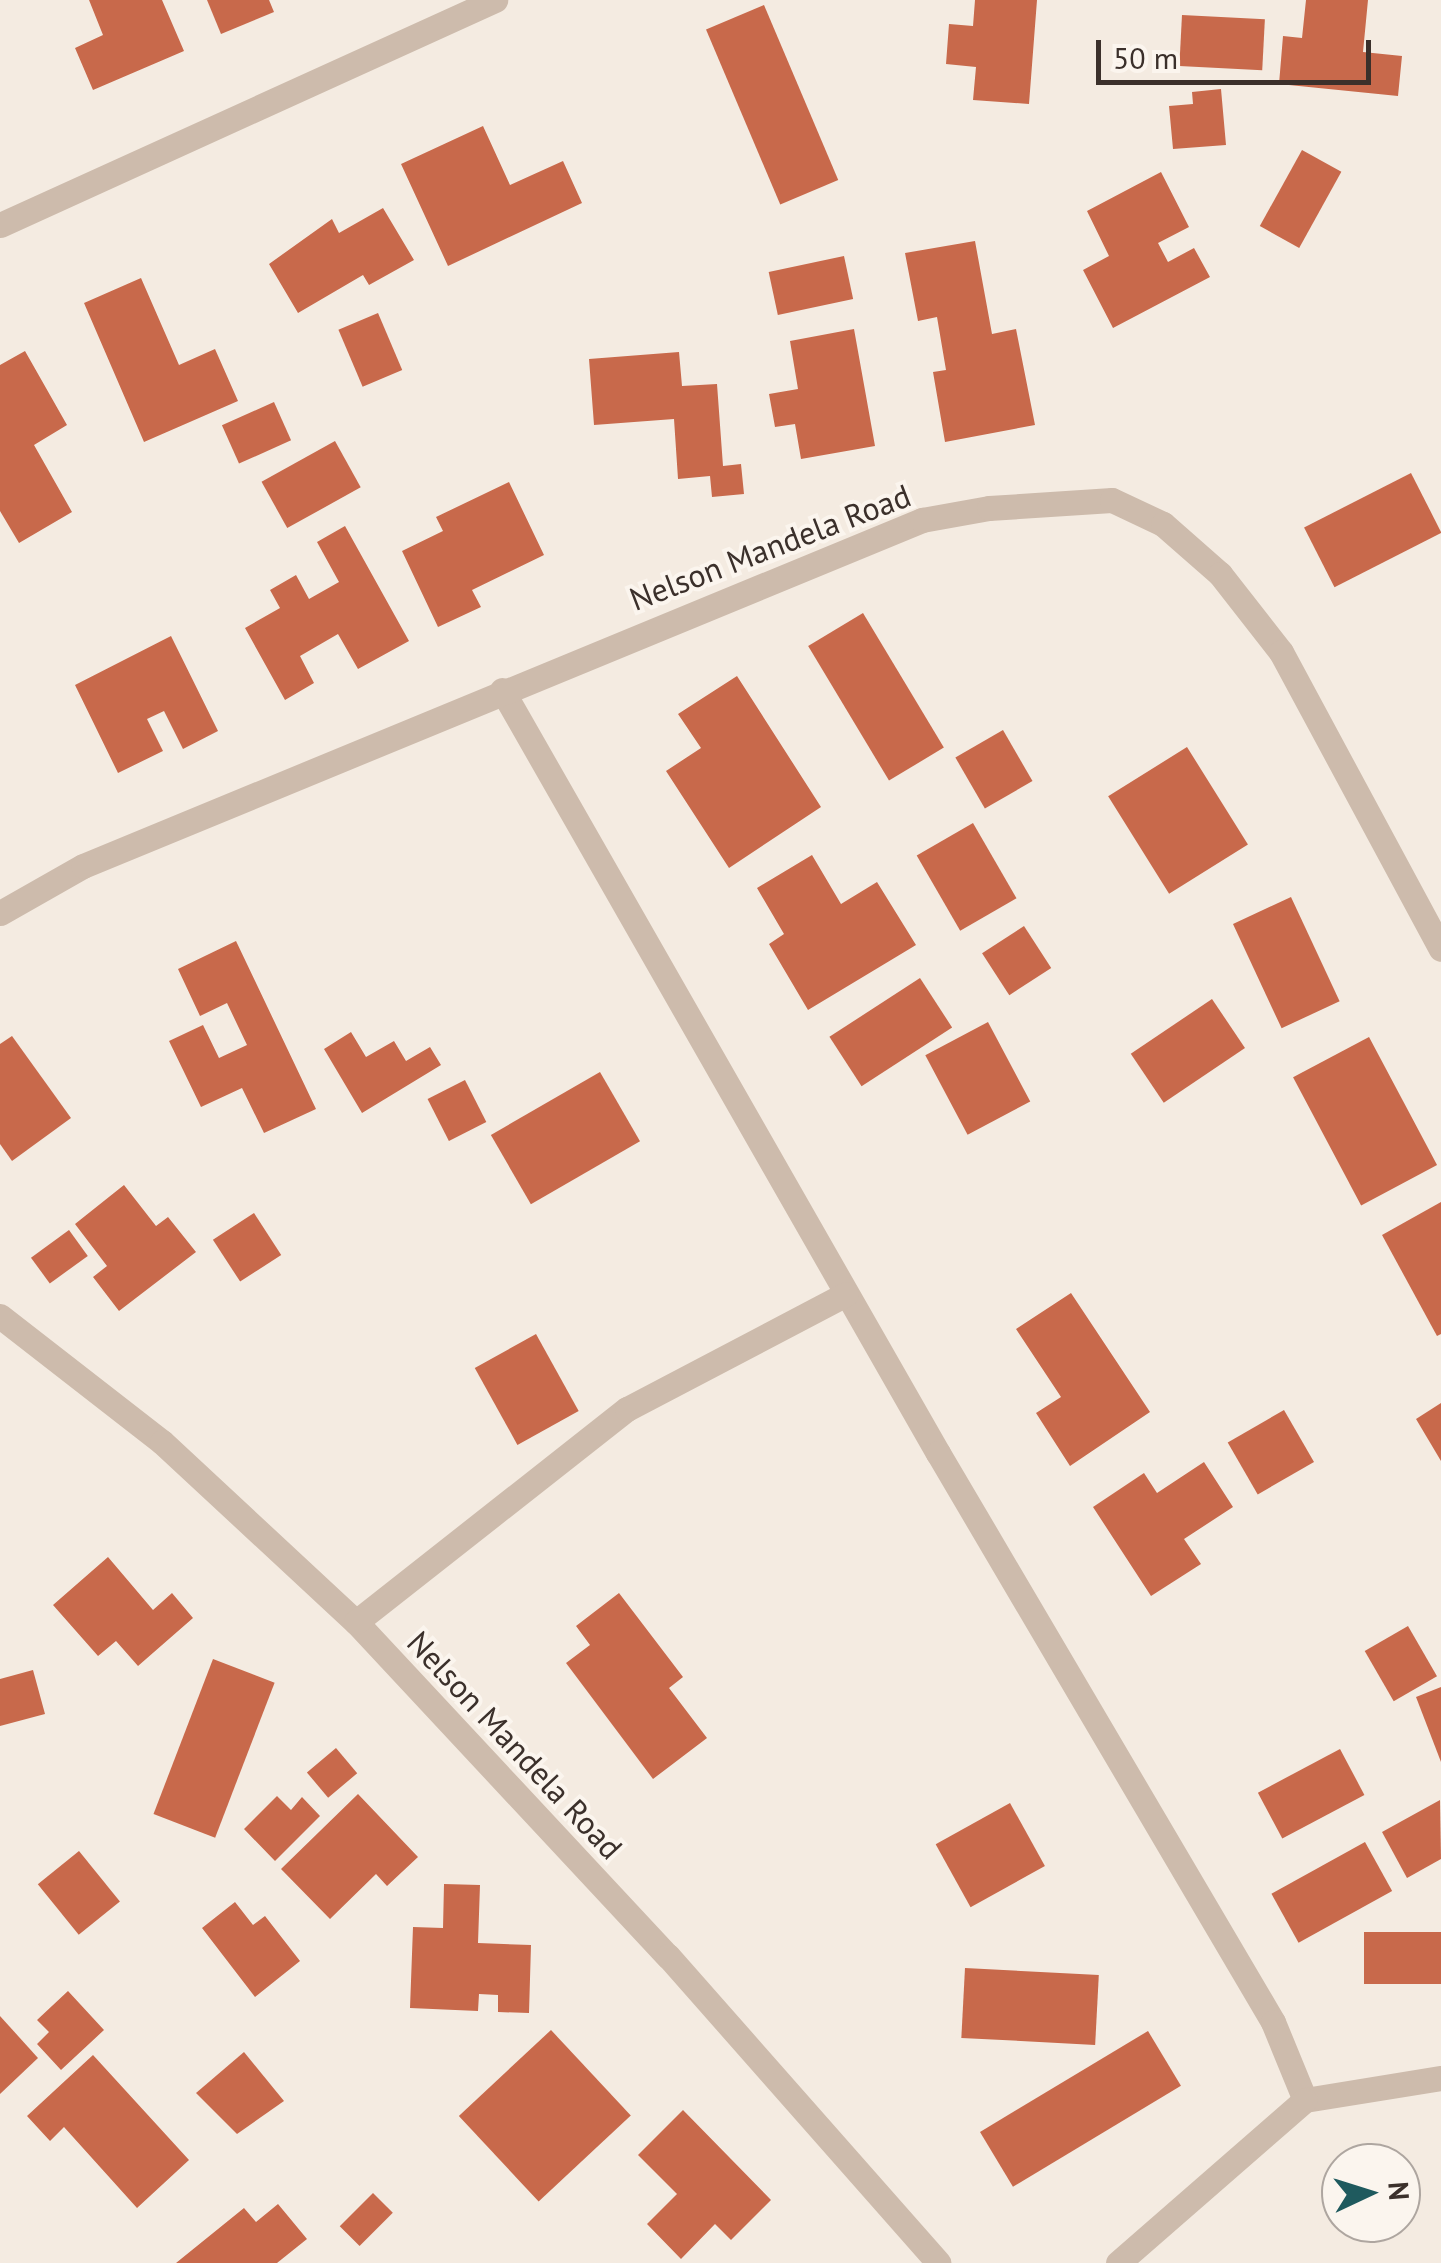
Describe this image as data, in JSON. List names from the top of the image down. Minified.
{"streets":{"street":["Nelson Mandela Road"]},"scale_bar":"50 m","north":"right"}
